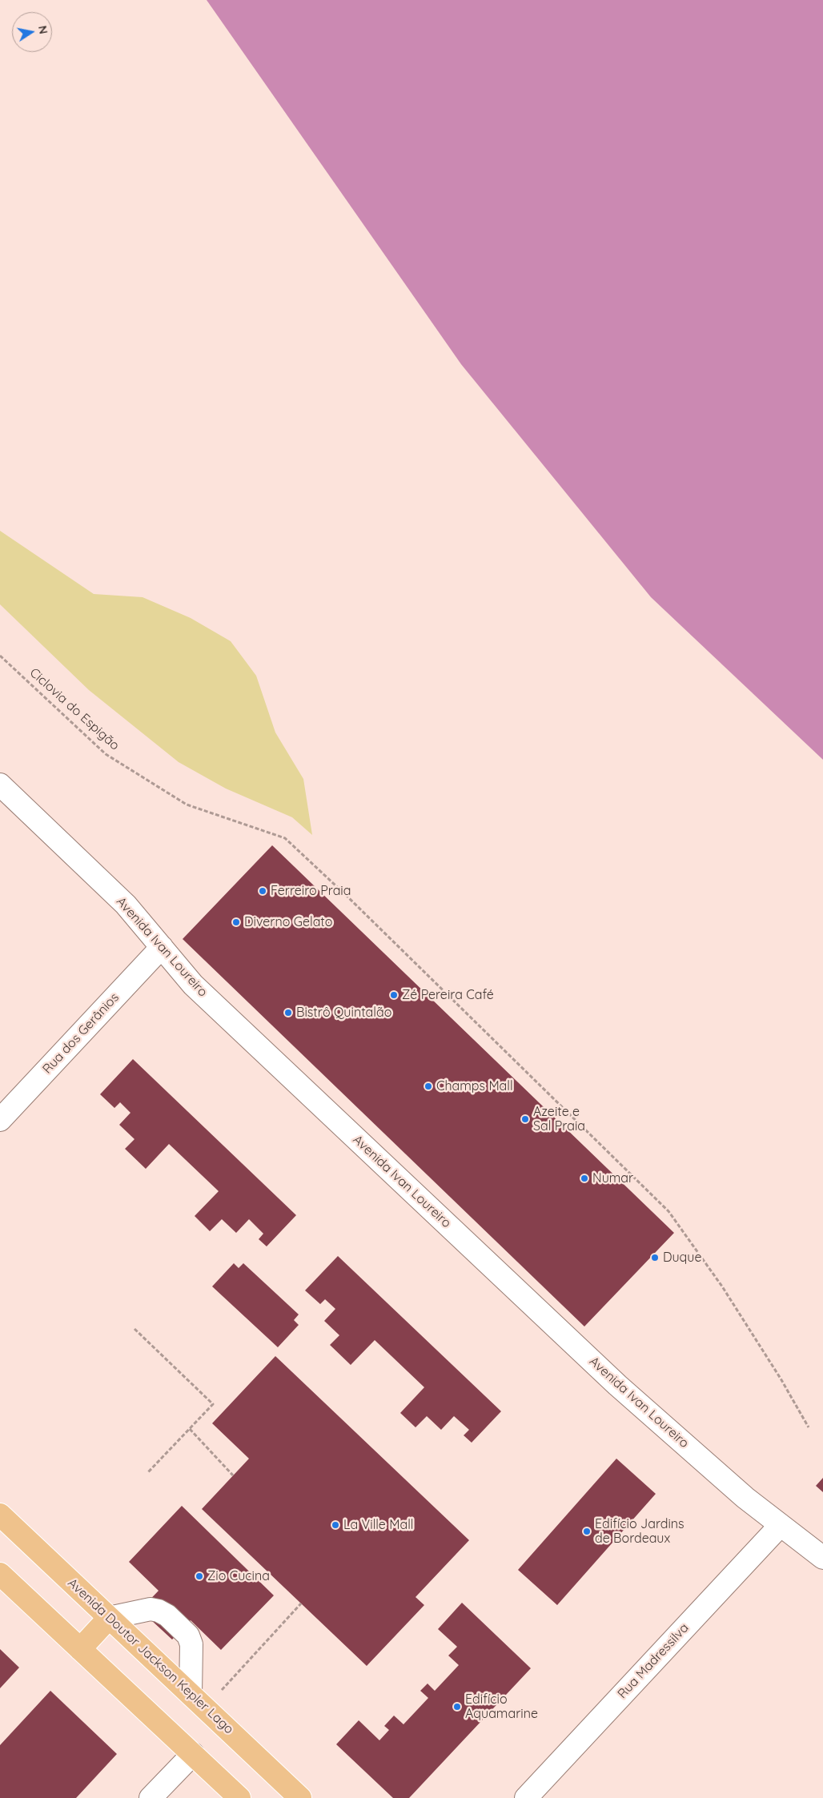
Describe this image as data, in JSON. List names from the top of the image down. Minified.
{"streets":{"main road":["Avenida Doutor Jackson Kepler Lago"],"street":["Avenida Ivan Loureiro","Rua dos Gerânios","Rua Madressilva"],"path":["Ciclovia do Espigão"]},"crossings":[["Avenida Ivan Loureiro","Rua dos Gerânios"],["Avenida Ivan Loureiro","Rua Madressilva"]],"places":["Ferreiro Praia","Diverno Gelato","Zé Pereira Café","Bistrô Quintalão","Champs Mall","Azeite e Sal Praia","Numar","Duque","La Ville Mall","Edifício Jardins de Bordeaux","Zio Cucina","Edifício Aquamarine"],"north":"right"}
